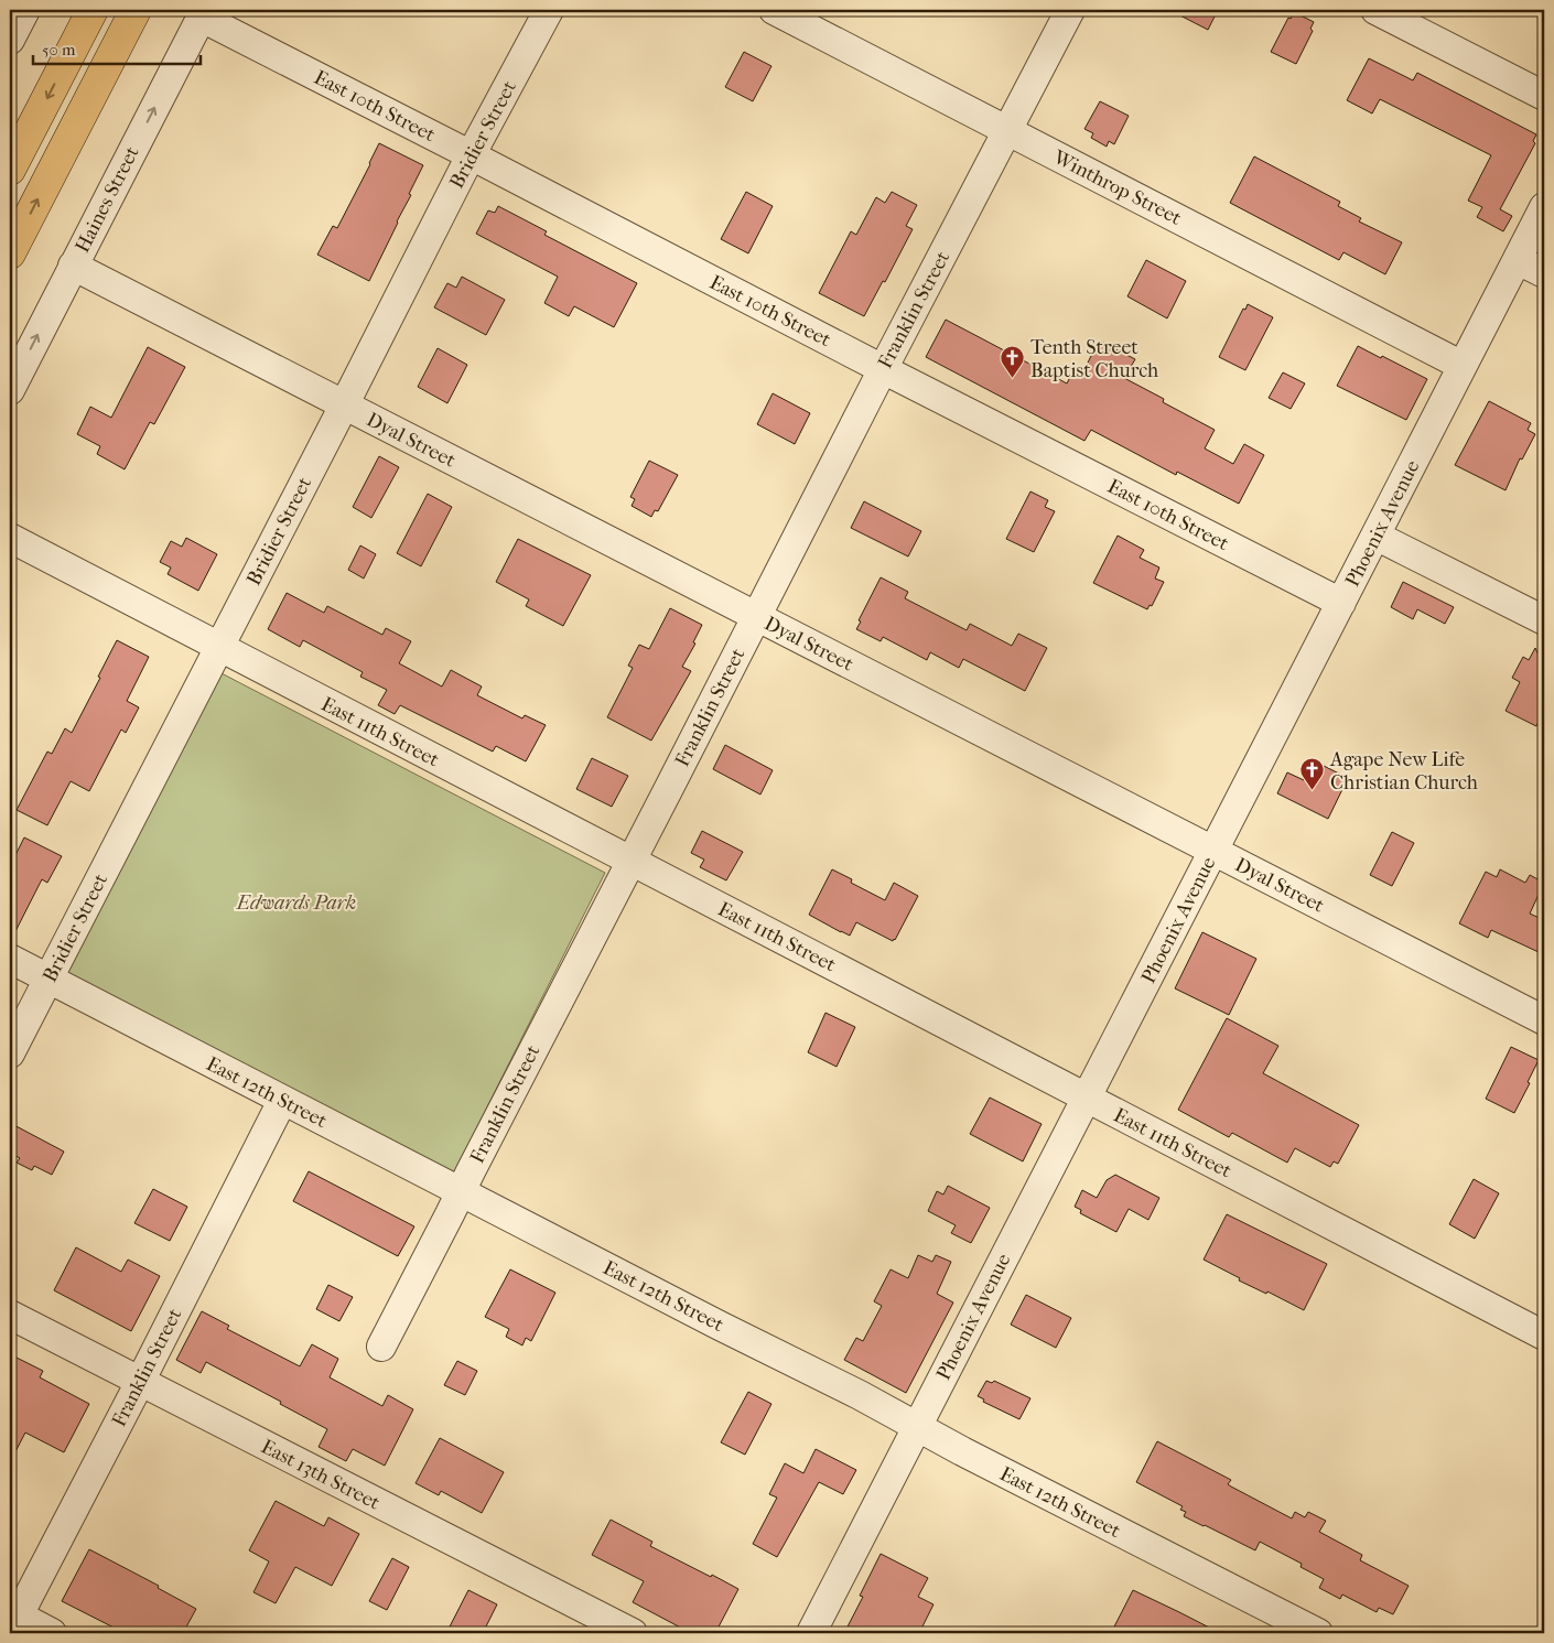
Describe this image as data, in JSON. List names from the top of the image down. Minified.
{"streets":{"street":["East 10th Street","Bridier Street","Winthrop Street","Haines Street","Franklin Street","Dyal Street","Phoenix Avenue","East 11th Street","East 12th Street","East 13th Street"]},"crossings":[["East 10th Street","Bridier Street"],["East 10th Street","Haines Street"],["East 10th Street","Franklin Street"],["East 10th Street","Phoenix Avenue"],["Bridier Street","Dyal Street"],["Bridier Street","East 11th Street"],["Bridier Street","East 12th Street"],["Winthrop Street","Franklin Street"],["Winthrop Street","Phoenix Avenue"],["Haines Street","Dyal Street"],["Franklin Street","Dyal Street"],["Franklin Street","East 11th Street"],["Franklin Street","East 12th Street"],["Franklin Street","East 13th Street"],["Dyal Street","Phoenix Avenue"],["Phoenix Avenue","East 11th Street"],["Phoenix Avenue","East 12th Street"]],"one_way":["Haines Street"],"parks":["Edwards Park"],"places":{"church":["Tenth Street Baptist Church","Agape New Life Christian Church"]},"scale_bar":"50 m"}
